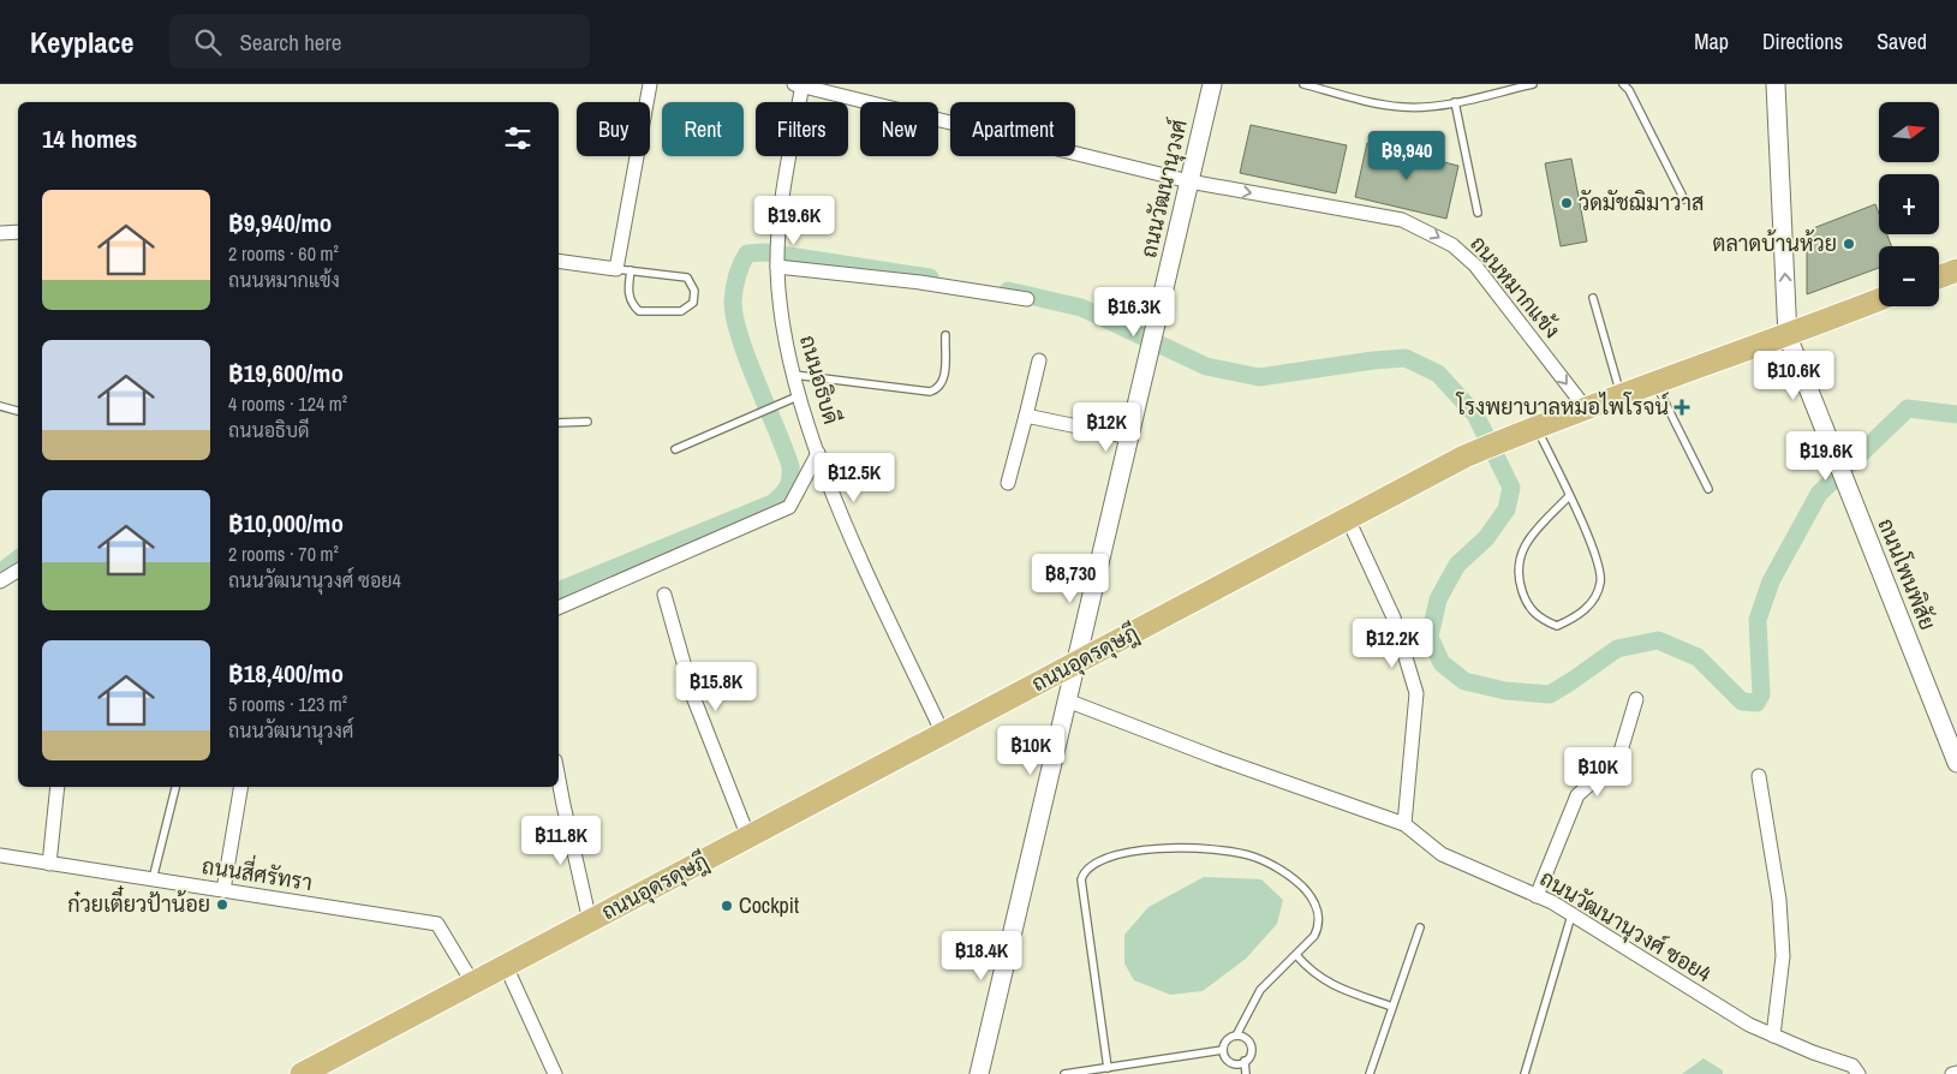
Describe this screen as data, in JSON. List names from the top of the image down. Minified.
{"streets":{"main road":["ถนนอุดรดุษฎี"],"street":["ถนนวัฒนานุวงศ์","ถนนหมากแข้ง","ถนนอธิบดี","ถนนโพนพิสัย","ถนนสี่ศรัทรา","ถนนวัฒนานุวงศ์ ซอย4"]},"crossings":[["ถนนวัฒนานุวงศ์","ถนนหมากแข้ง"],["ถนนวัฒนานุวงศ์","ถนนอุดรดุษฎี"],["ถนนวัฒนานุวงศ์","ถนนวัฒนานุวงศ์ ซอย4"],["ถนนหมากแข้ง","ถนนอธิบดี"],["ถนนหมากแข้ง","ถนนอุดรดุษฎี"],["ถนนอธิบดี","ถนนอุดรดุษฎี"],["ถนนโพนพิสัย","ถนนอุดรดุษฎี"],["ถนนอุดรดุษฎี","ถนนสี่ศรัทรา"]],"one_way":["ถนนหมากแข้ง","ถนนโพนพิสัย"],"places":{"other":["วัดมัชฌิมาวาส","ตลาดบ้านห้วย","ก๋วยเตี๋ยวป้าน้อย","Cockpit"],"health":["โรงพยาบาลหมอไพโรจน์"]},"north":"right","page":{"header":"Keyplace","search":"Search here","nav":["Map","Directions","Saved"],"map_buttons":["+","−"],"chip":["Buy","Rent","Filters","New","Apartment"],"heading":"14 homes","price":["฿9,940","฿19.6K","฿16.3K","฿10.6K","฿12K","฿19.6K","฿12.5K","฿8,730","฿12.2K","฿15.8K","฿10K","฿10K","฿11.8K","฿18.4K"],"list":[{"name":"฿9,940/mo","note":"2 rooms · 60 m² · ถนนหมากแข้ง"},{"name":"฿19,600/mo","note":"4 rooms · 124 m² · ถนนอธิบดี"},{"name":"฿10,000/mo","note":"2 rooms · 70 m² · ถนนวัฒนานุวงศ์ ซอย4"},{"name":"฿18,400/mo","note":"5 rooms · 123 m² · ถนนวัฒนานุวงศ์"}]}}
